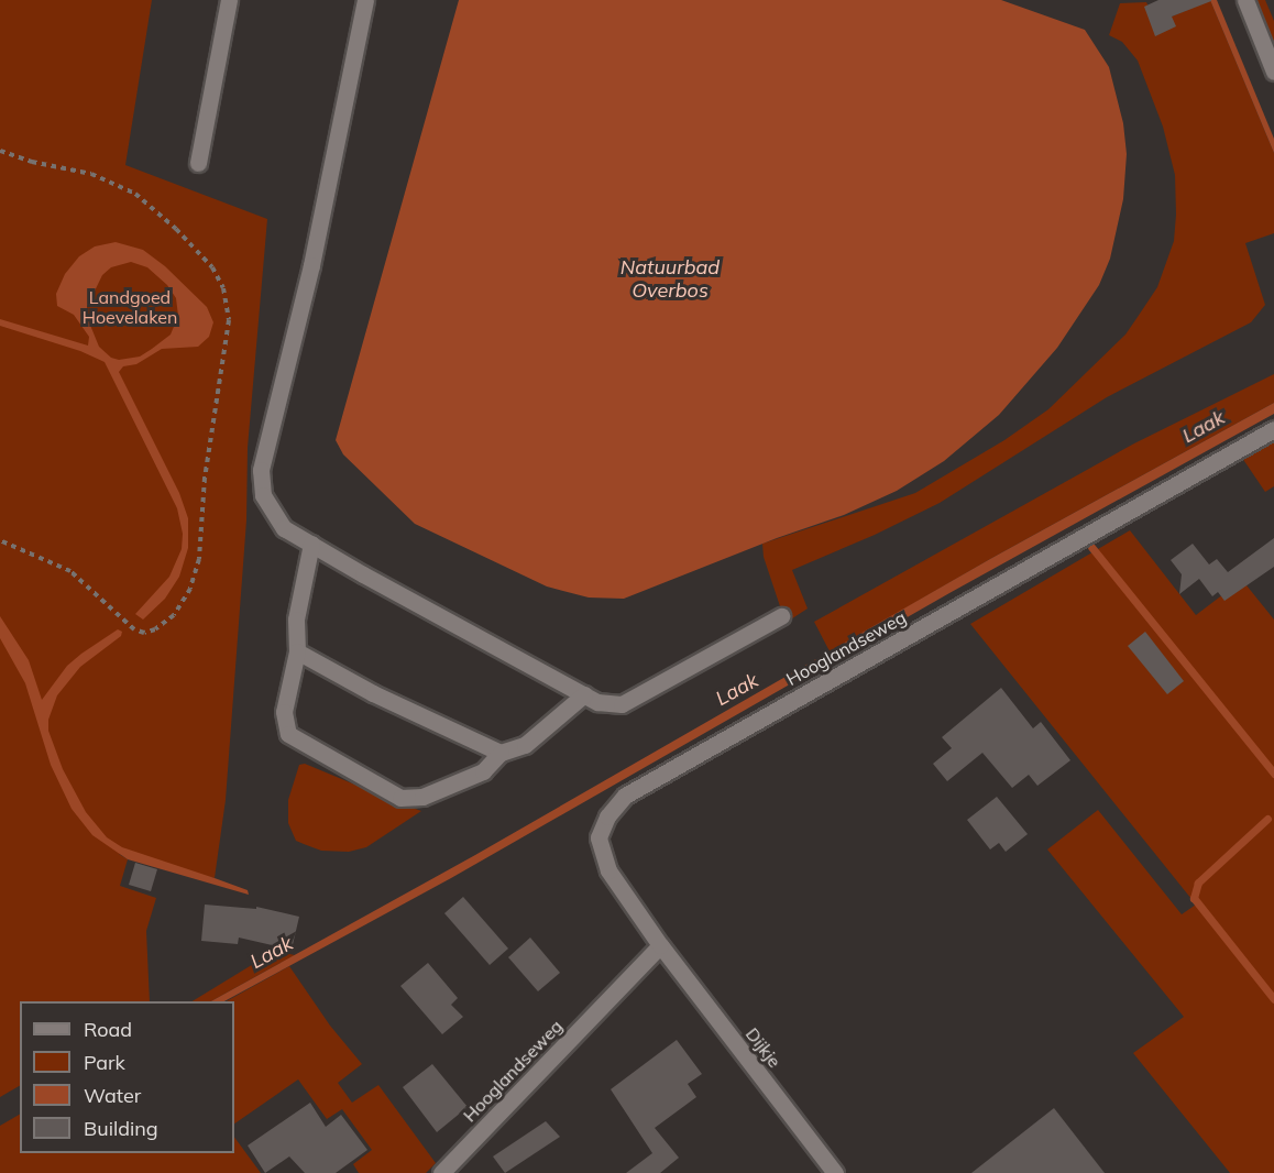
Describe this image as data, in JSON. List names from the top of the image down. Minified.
{"streets":{"street":["Hooglandseweg","Dijkje"]},"crossings":[["Hooglandseweg","Dijkje"]],"water":["Natuurbad Overbos","Laak"],"parks":["Landgoed Hoevelaken"],"legend":["Road","Park","Water","Building"]}
